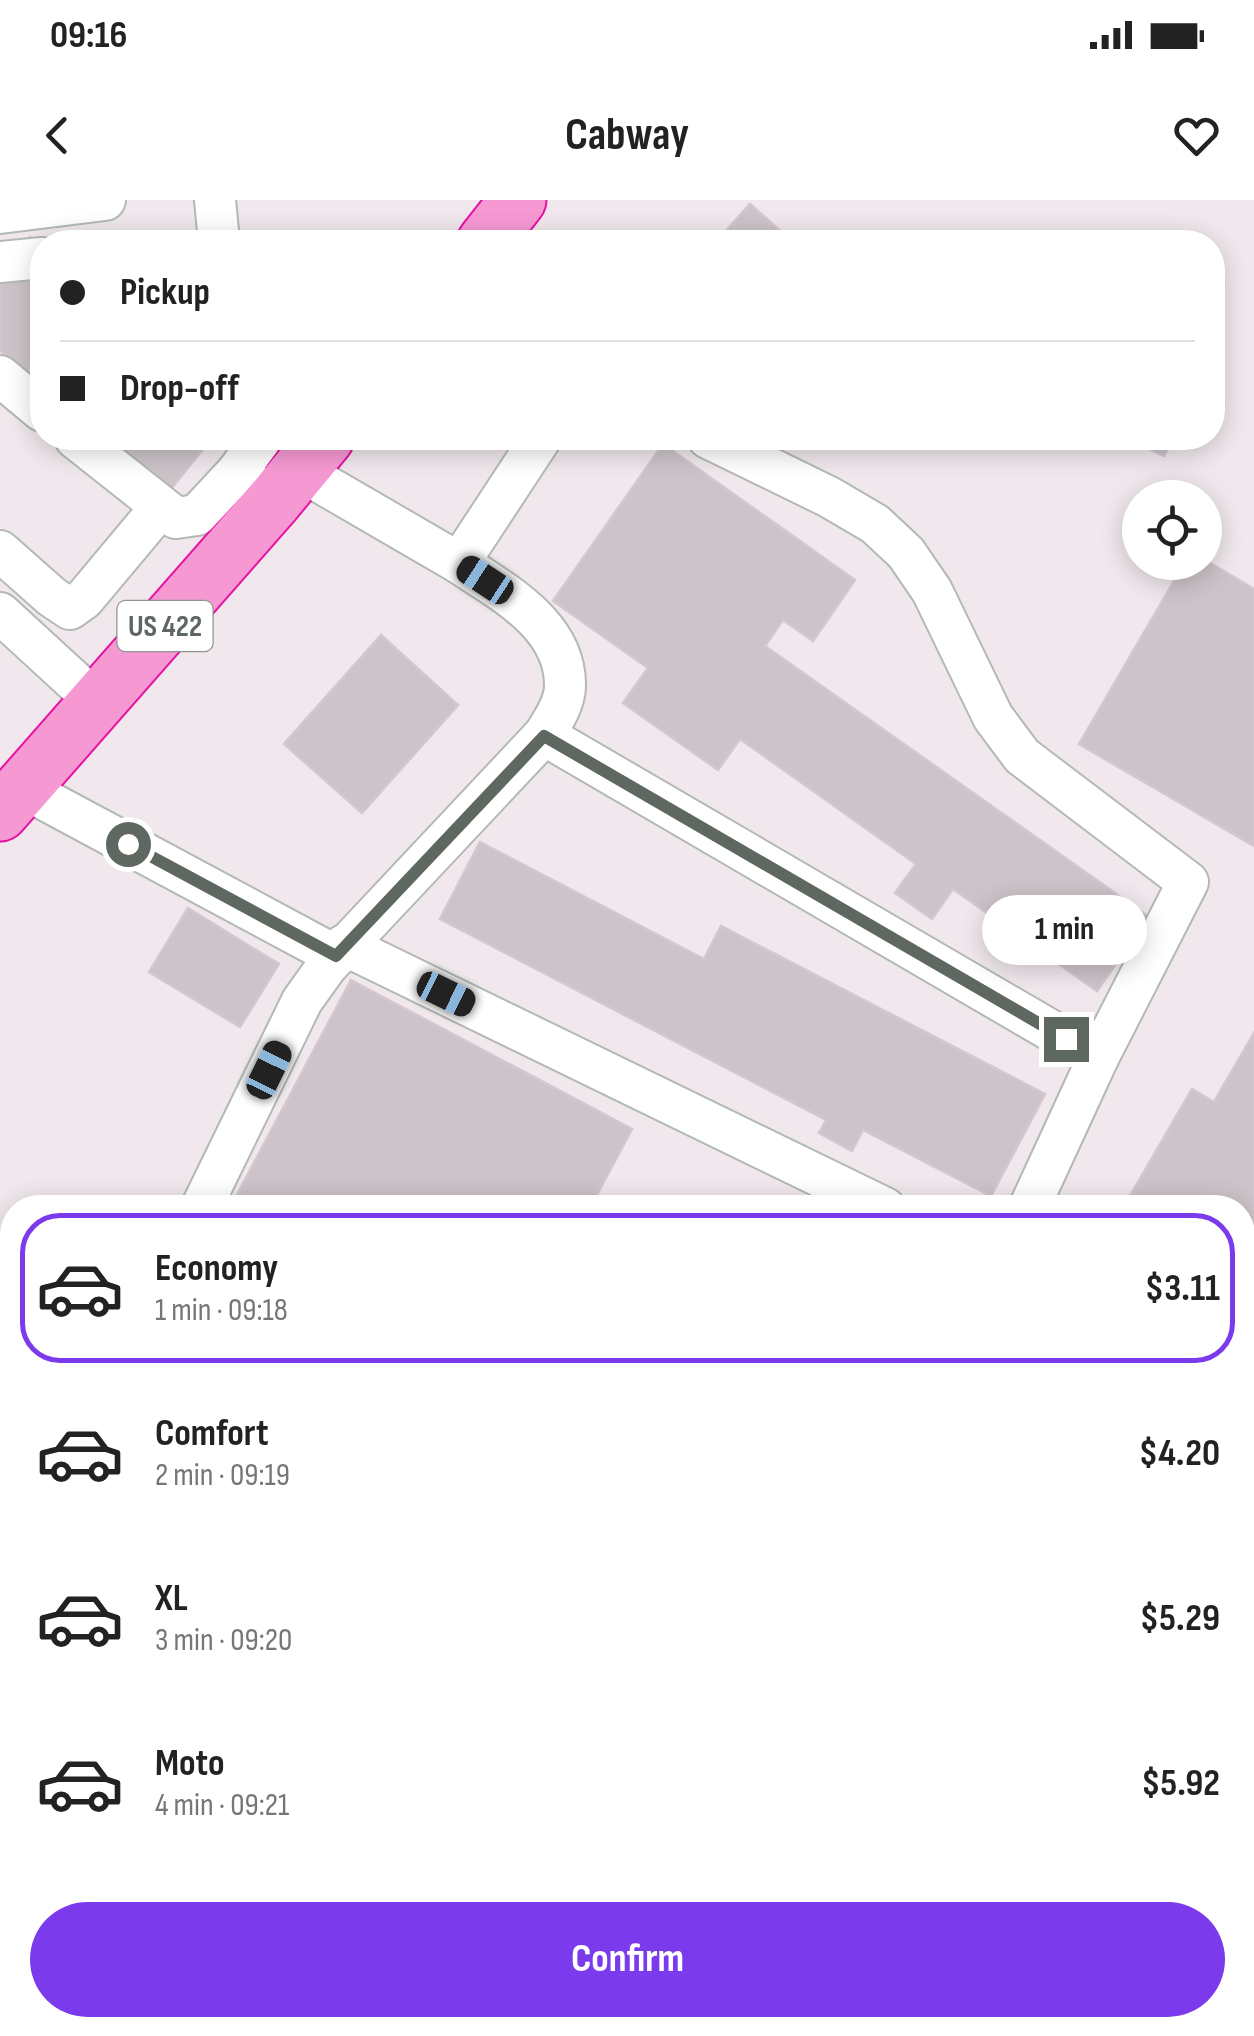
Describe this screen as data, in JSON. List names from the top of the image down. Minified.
{"streets":{"highway":["US 422"]},"page":{"status":"09:16","header":"Cabway","banner":["Pickup","Drop-off"],"bubble":"1 min","list":[{"name":"Economy","note":"1 min · 09:18","value":"$3.11"},{"name":"Comfort","note":"2 min · 09:19","value":"$4.20"},{"name":"XL","note":"3 min · 09:20","value":"$5.29"},{"name":"Moto","note":"4 min · 09:21","value":"$5.92"}],"buttons":"Confirm"}}
